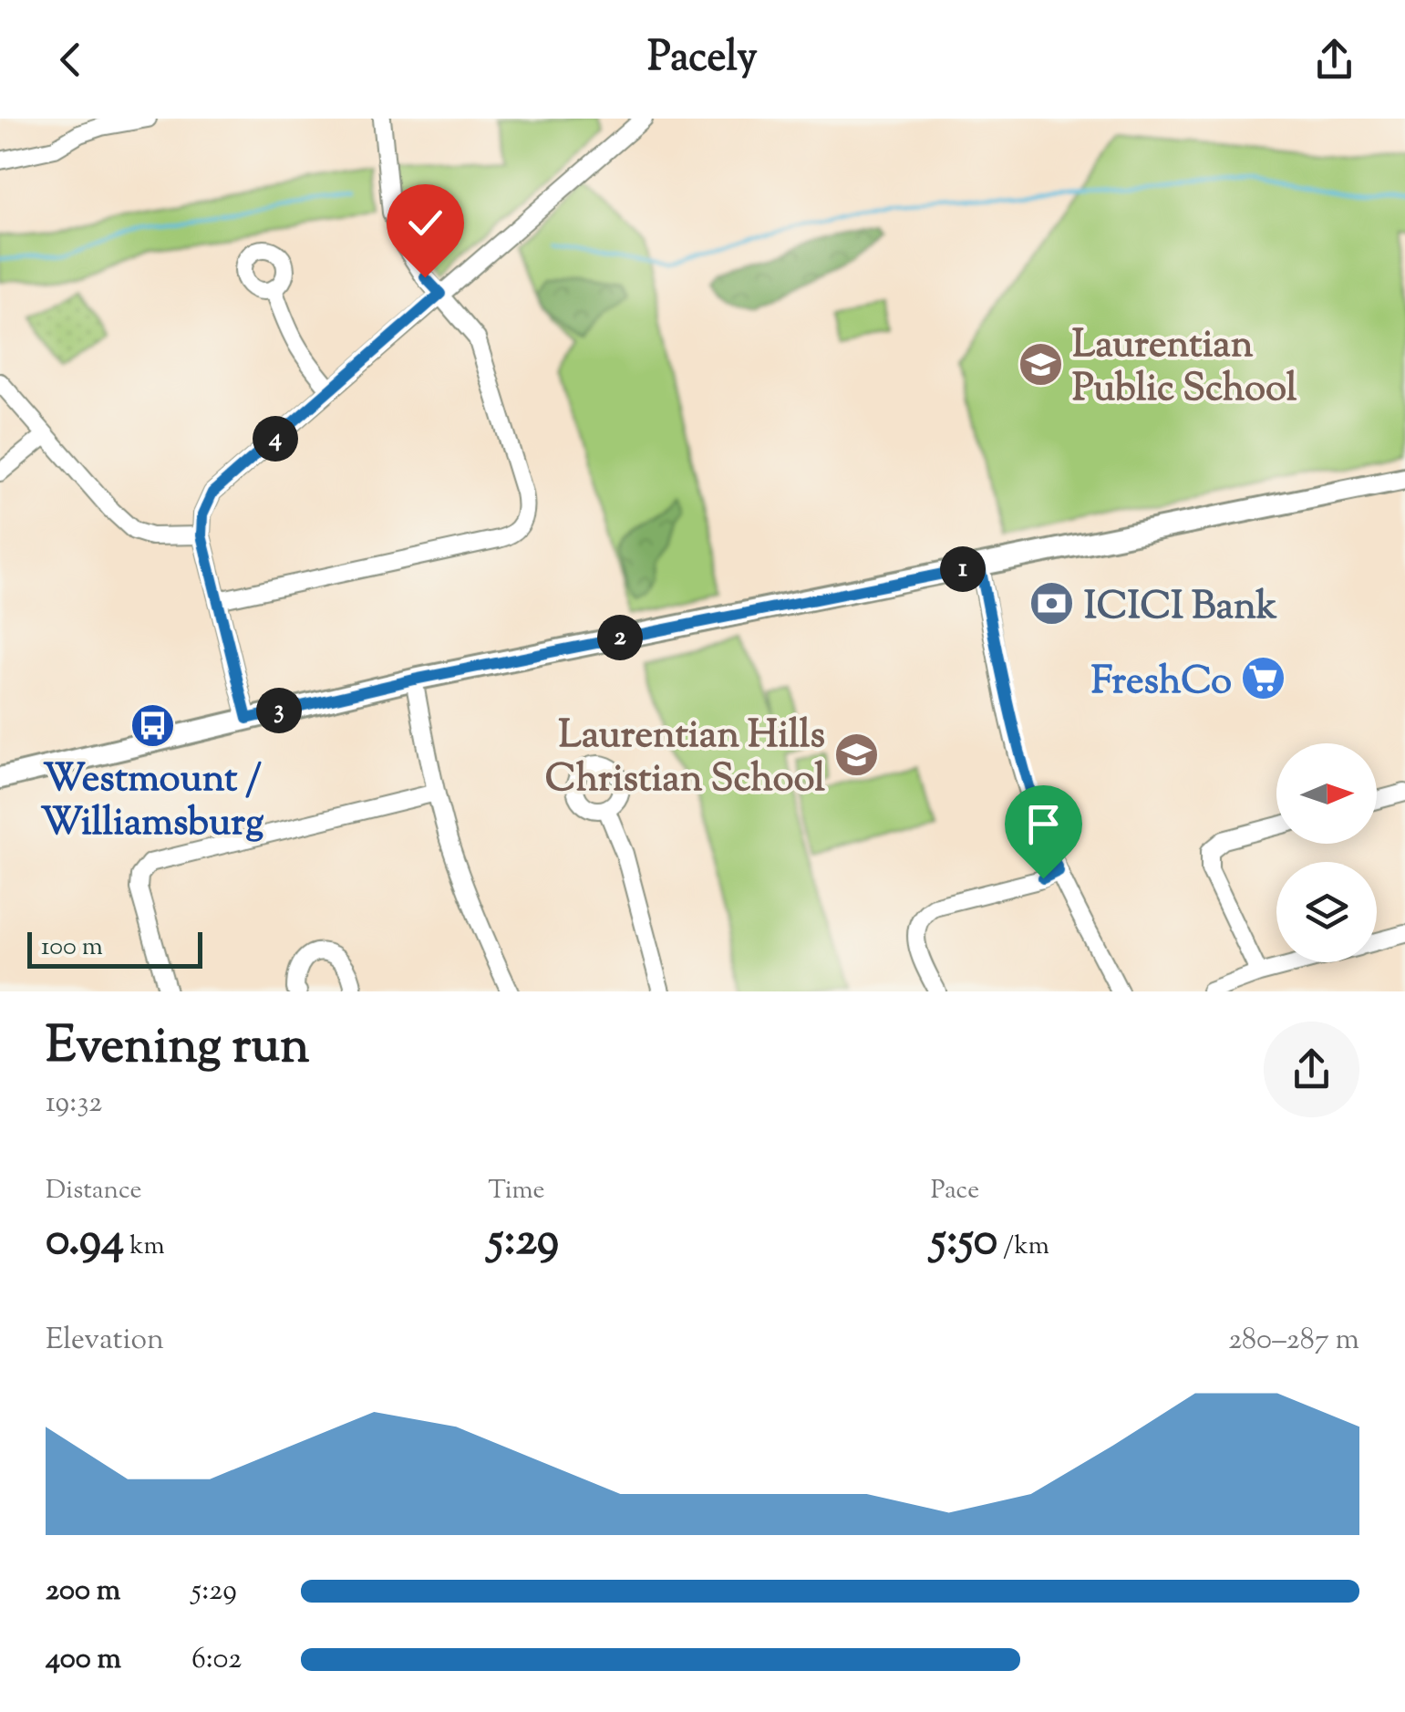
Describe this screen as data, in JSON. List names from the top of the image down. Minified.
{"places":{"school or university":["Laurentian Public School","Laurentian Hills Christian School"],"bank":["ICICI Bank"],"supermarket":["FreshCo"],"bus stop":["Westmount / Williamsburg"]},"scale_bar":"100 m","north":"right","page":{"header":"Pacely","pins":["4","1","2","3"],"scale":"100 m","heading":["Evening run","19:32"],"stats":[["Distance","0.94 km"],["Time","5:29"],["Pace","5:50 /km"]],"chart":["Elevation","280–287 m"],"list":[{"name":"200 m","note":"5:29"},{"name":"400 m","note":"6:02"}]}}
